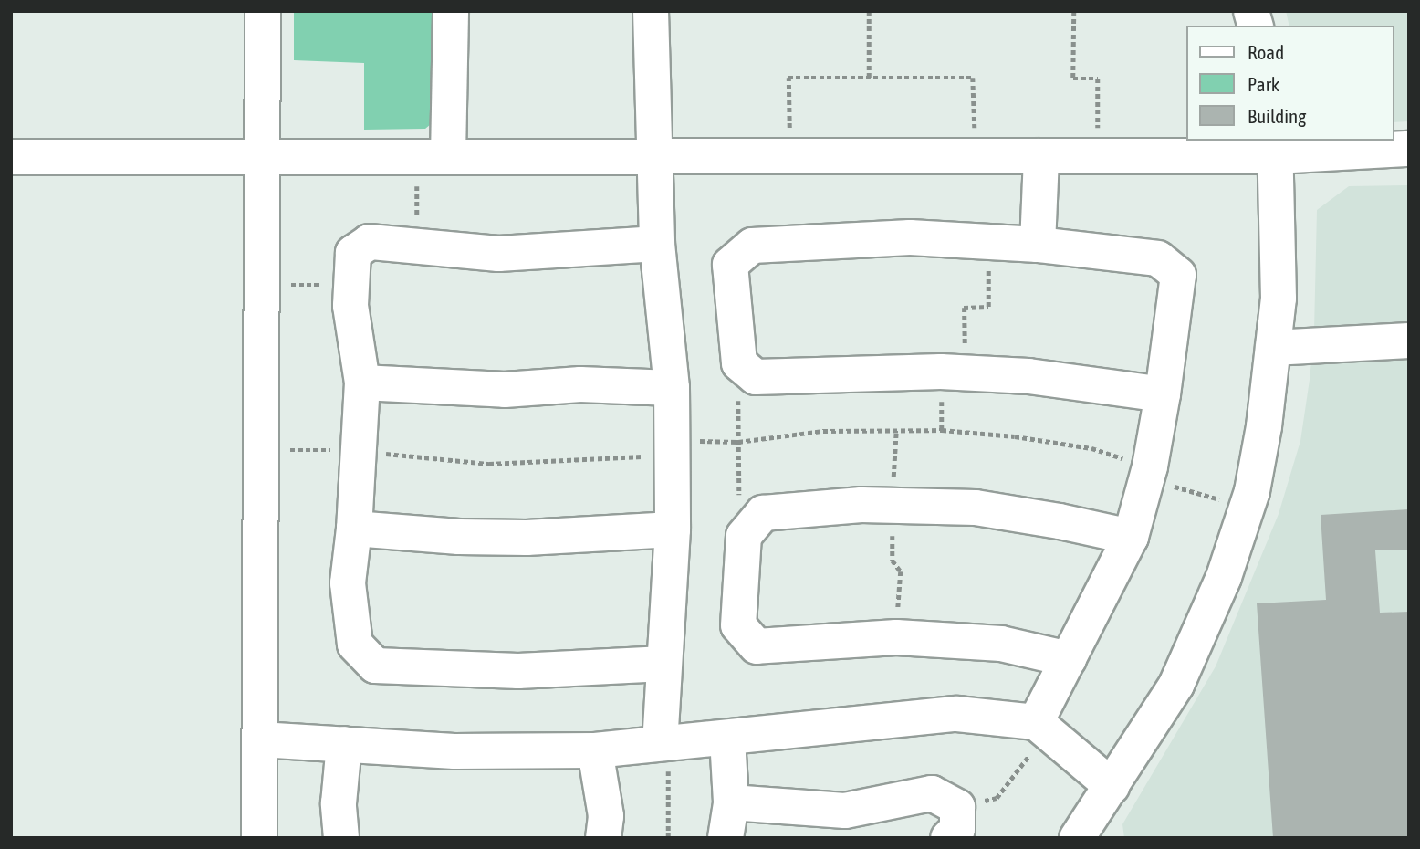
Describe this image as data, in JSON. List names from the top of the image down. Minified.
{"legend":["Road","Park","Building"]}
